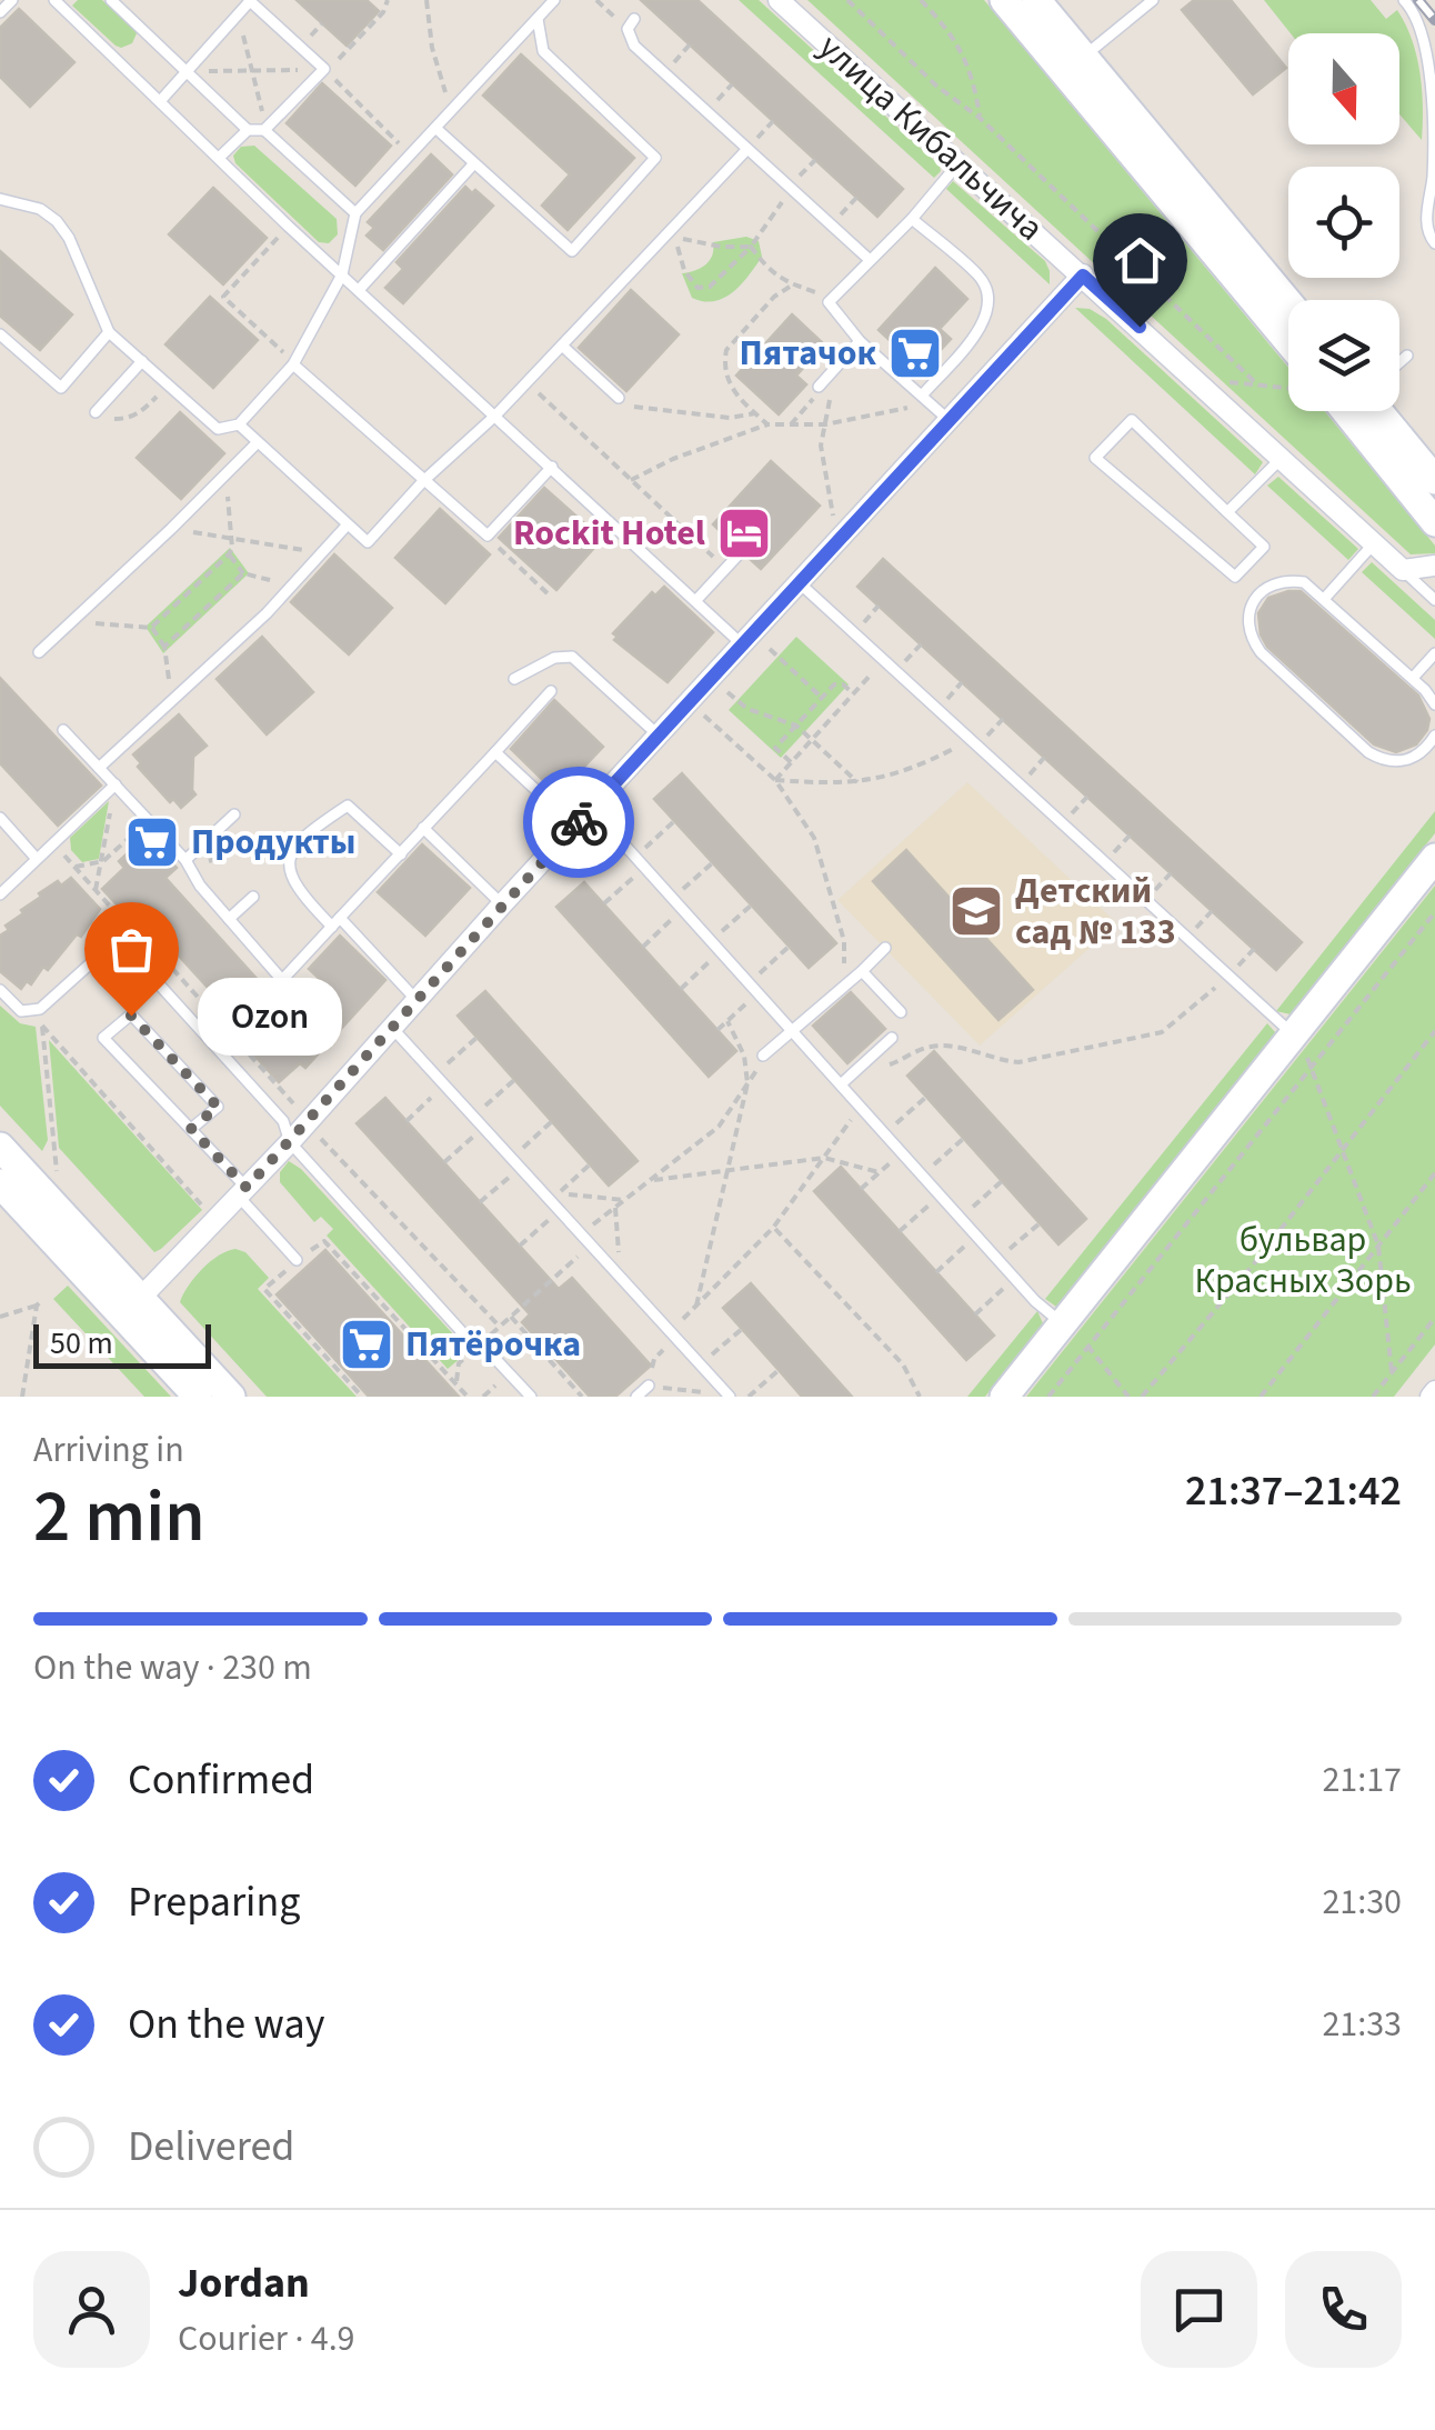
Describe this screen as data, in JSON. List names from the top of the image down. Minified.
{"streets":{"street":["улица Кибальчича"]},"parks":["бульвар Красных Зорь"],"places":{"supermarket":["Пятачок","Продукты","Пятёрочка"],"hotel":["Rockit Hotel"],"school or university":["Детский сад № 133"],"other":["Ozon"]},"scale_bar":"50 m","north":"bottom","page":{"bubble":"Ozon","scale":"50 m","heading":["2 min","Arriving in","21:37–21:42"],"panel":["Jordan","Courier · 4.9"],"bar":"On the way · 230 m","list":[["Confirmed","21:17"],["Preparing","21:30"],["On the way","21:33"],"Delivered"]}}
